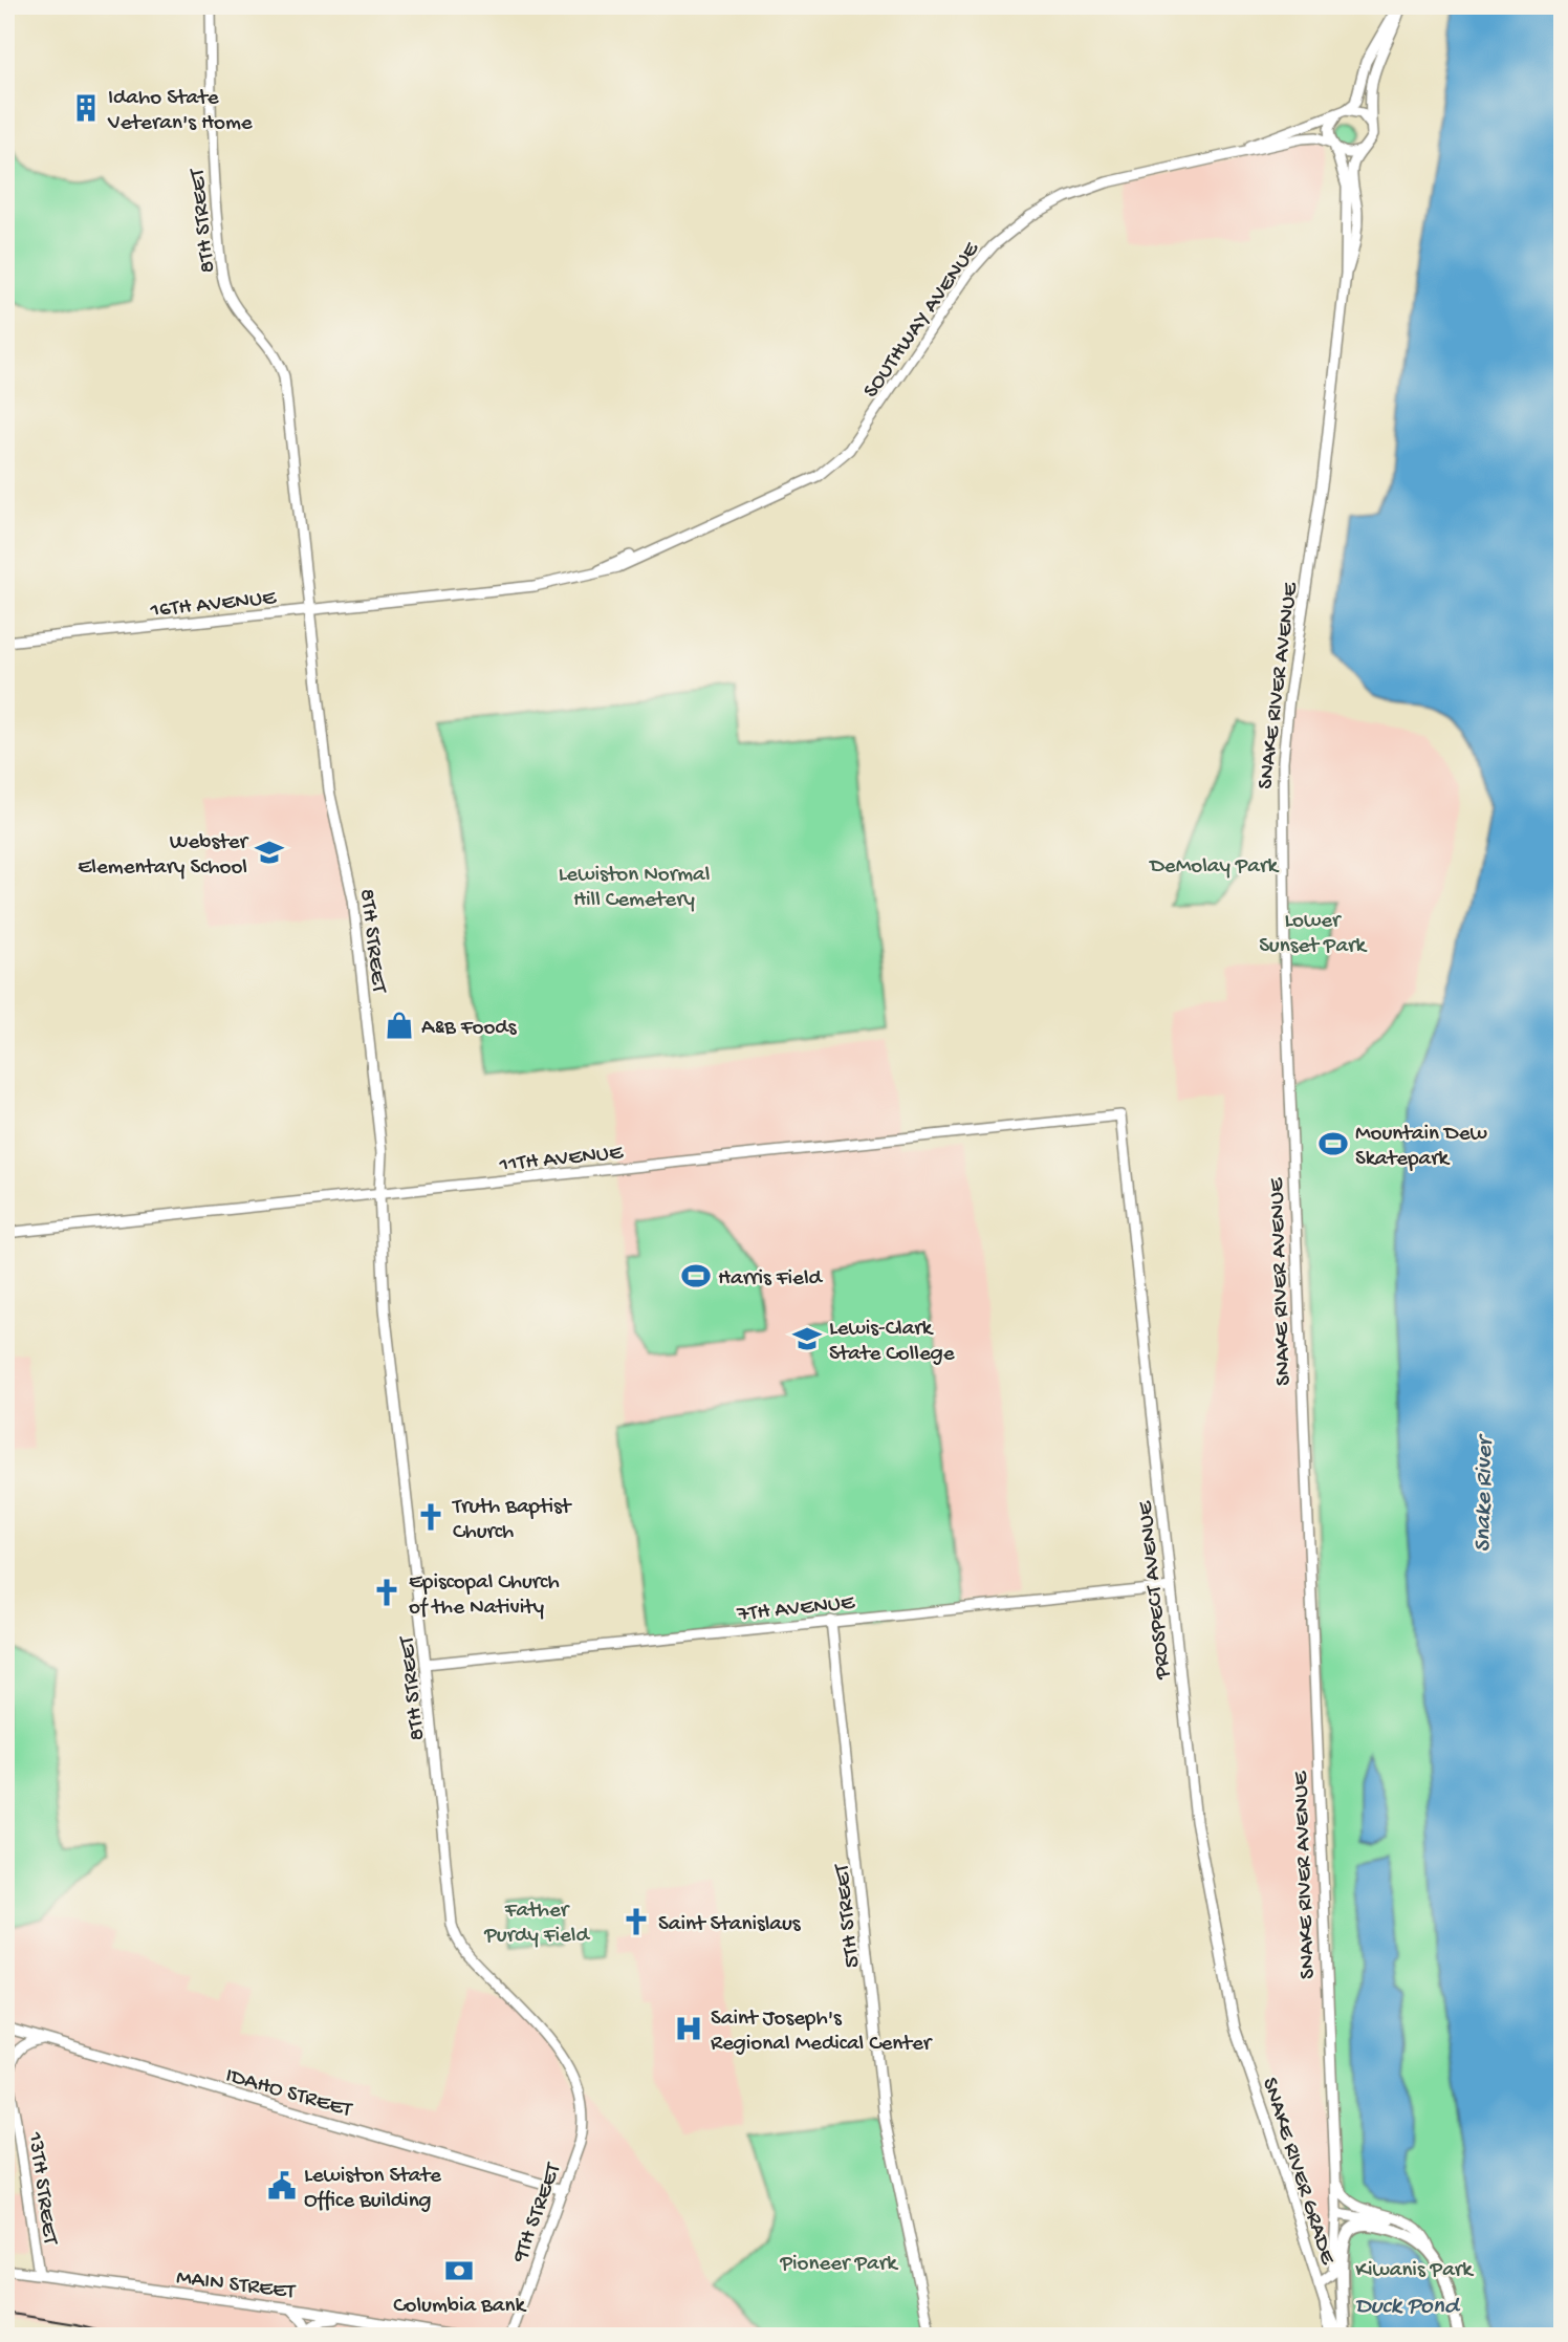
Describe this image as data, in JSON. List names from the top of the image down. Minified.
{"streets":{"main road":["8TH STREET","SOUTHWAY AVENUE","16TH AVENUE","SNAKE RIVER AVENUE","11TH AVENUE","PROSPECT AVENUE","7TH AVENUE","5TH STREET","IDAHO STREET","SNAKE RIVER GRADE","13TH STREET","9TH STREET","MAIN STREET"]},"crossings":[["8TH STREET","16TH AVENUE"],["8TH STREET","11TH AVENUE"],["8TH STREET","7TH AVENUE"],["8TH STREET","9TH STREET"],["SOUTHWAY AVENUE","16TH AVENUE"],["SOUTHWAY AVENUE","SNAKE RIVER AVENUE"],["SNAKE RIVER AVENUE","SNAKE RIVER GRADE"],["11TH AVENUE","PROSPECT AVENUE"],["PROSPECT AVENUE","7TH AVENUE"],["PROSPECT AVENUE","SNAKE RIVER GRADE"],["7TH AVENUE","5TH STREET"],["IDAHO STREET","9TH STREET"],["13TH STREET","MAIN STREET"]],"water":["Snake River","Duck Pond"],"parks":["DeMolay Park","Lewiston Normal Hill Cemetery","Lower Sunset Park","Father Purdy Field","Pioneer Park","Kiwanis Park"],"places":{"building":["Idaho State Veteran's Home"],"school or university":["Webster Elementary School","Lewis-Clark State College"],"shop":["A&B Foods"],"sports":["Mountain Dew Skatepark","Harris Field"],"church":["Truth Baptist Church","Episcopal Church of the Nativity","Saint Stanislaus"],"hospital":["Saint Joseph's Regional Medical Center"],"public building":["Lewiston State Office Building"],"bank":["Columbia Bank"]}}
